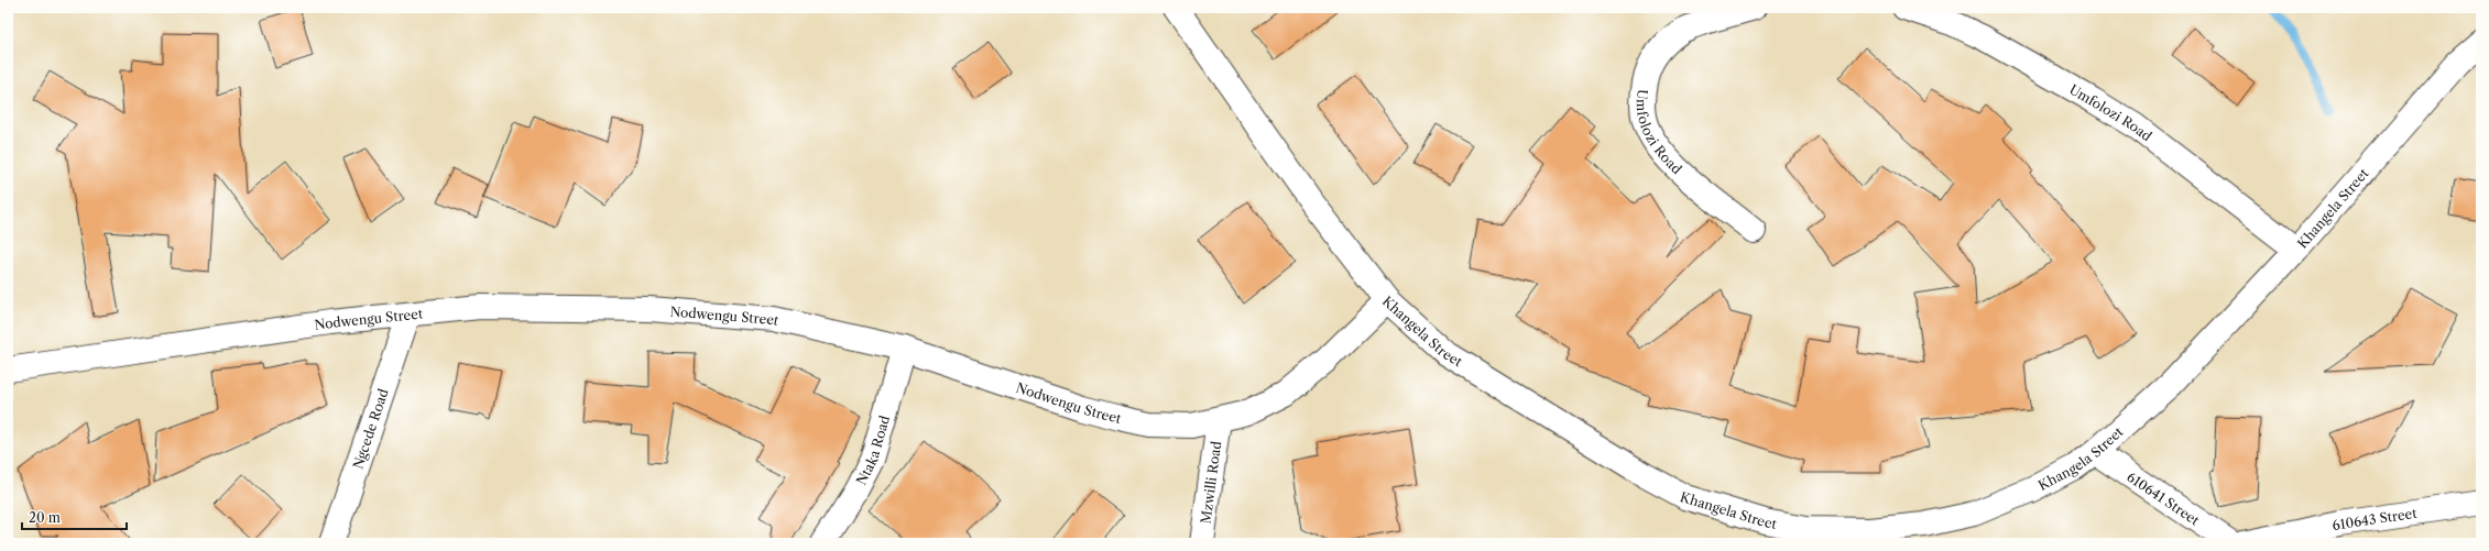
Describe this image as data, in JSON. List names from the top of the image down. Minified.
{"streets":{"street":["Umfolozi Road","Khangela Street","Nodwengu Street","Ngcede Road","Ntaka Road","Mzwilli Road","610641 Street","610643 Street"]},"crossings":[["Umfolozi Road","Khangela Street"],["Khangela Street","Nodwengu Street"],["Khangela Street","610641 Street"],["Nodwengu Street","Ngcede Road"],["Nodwengu Street","Ntaka Road"],["Nodwengu Street","Mzwilli Road"]],"scale_bar":"20 m"}
